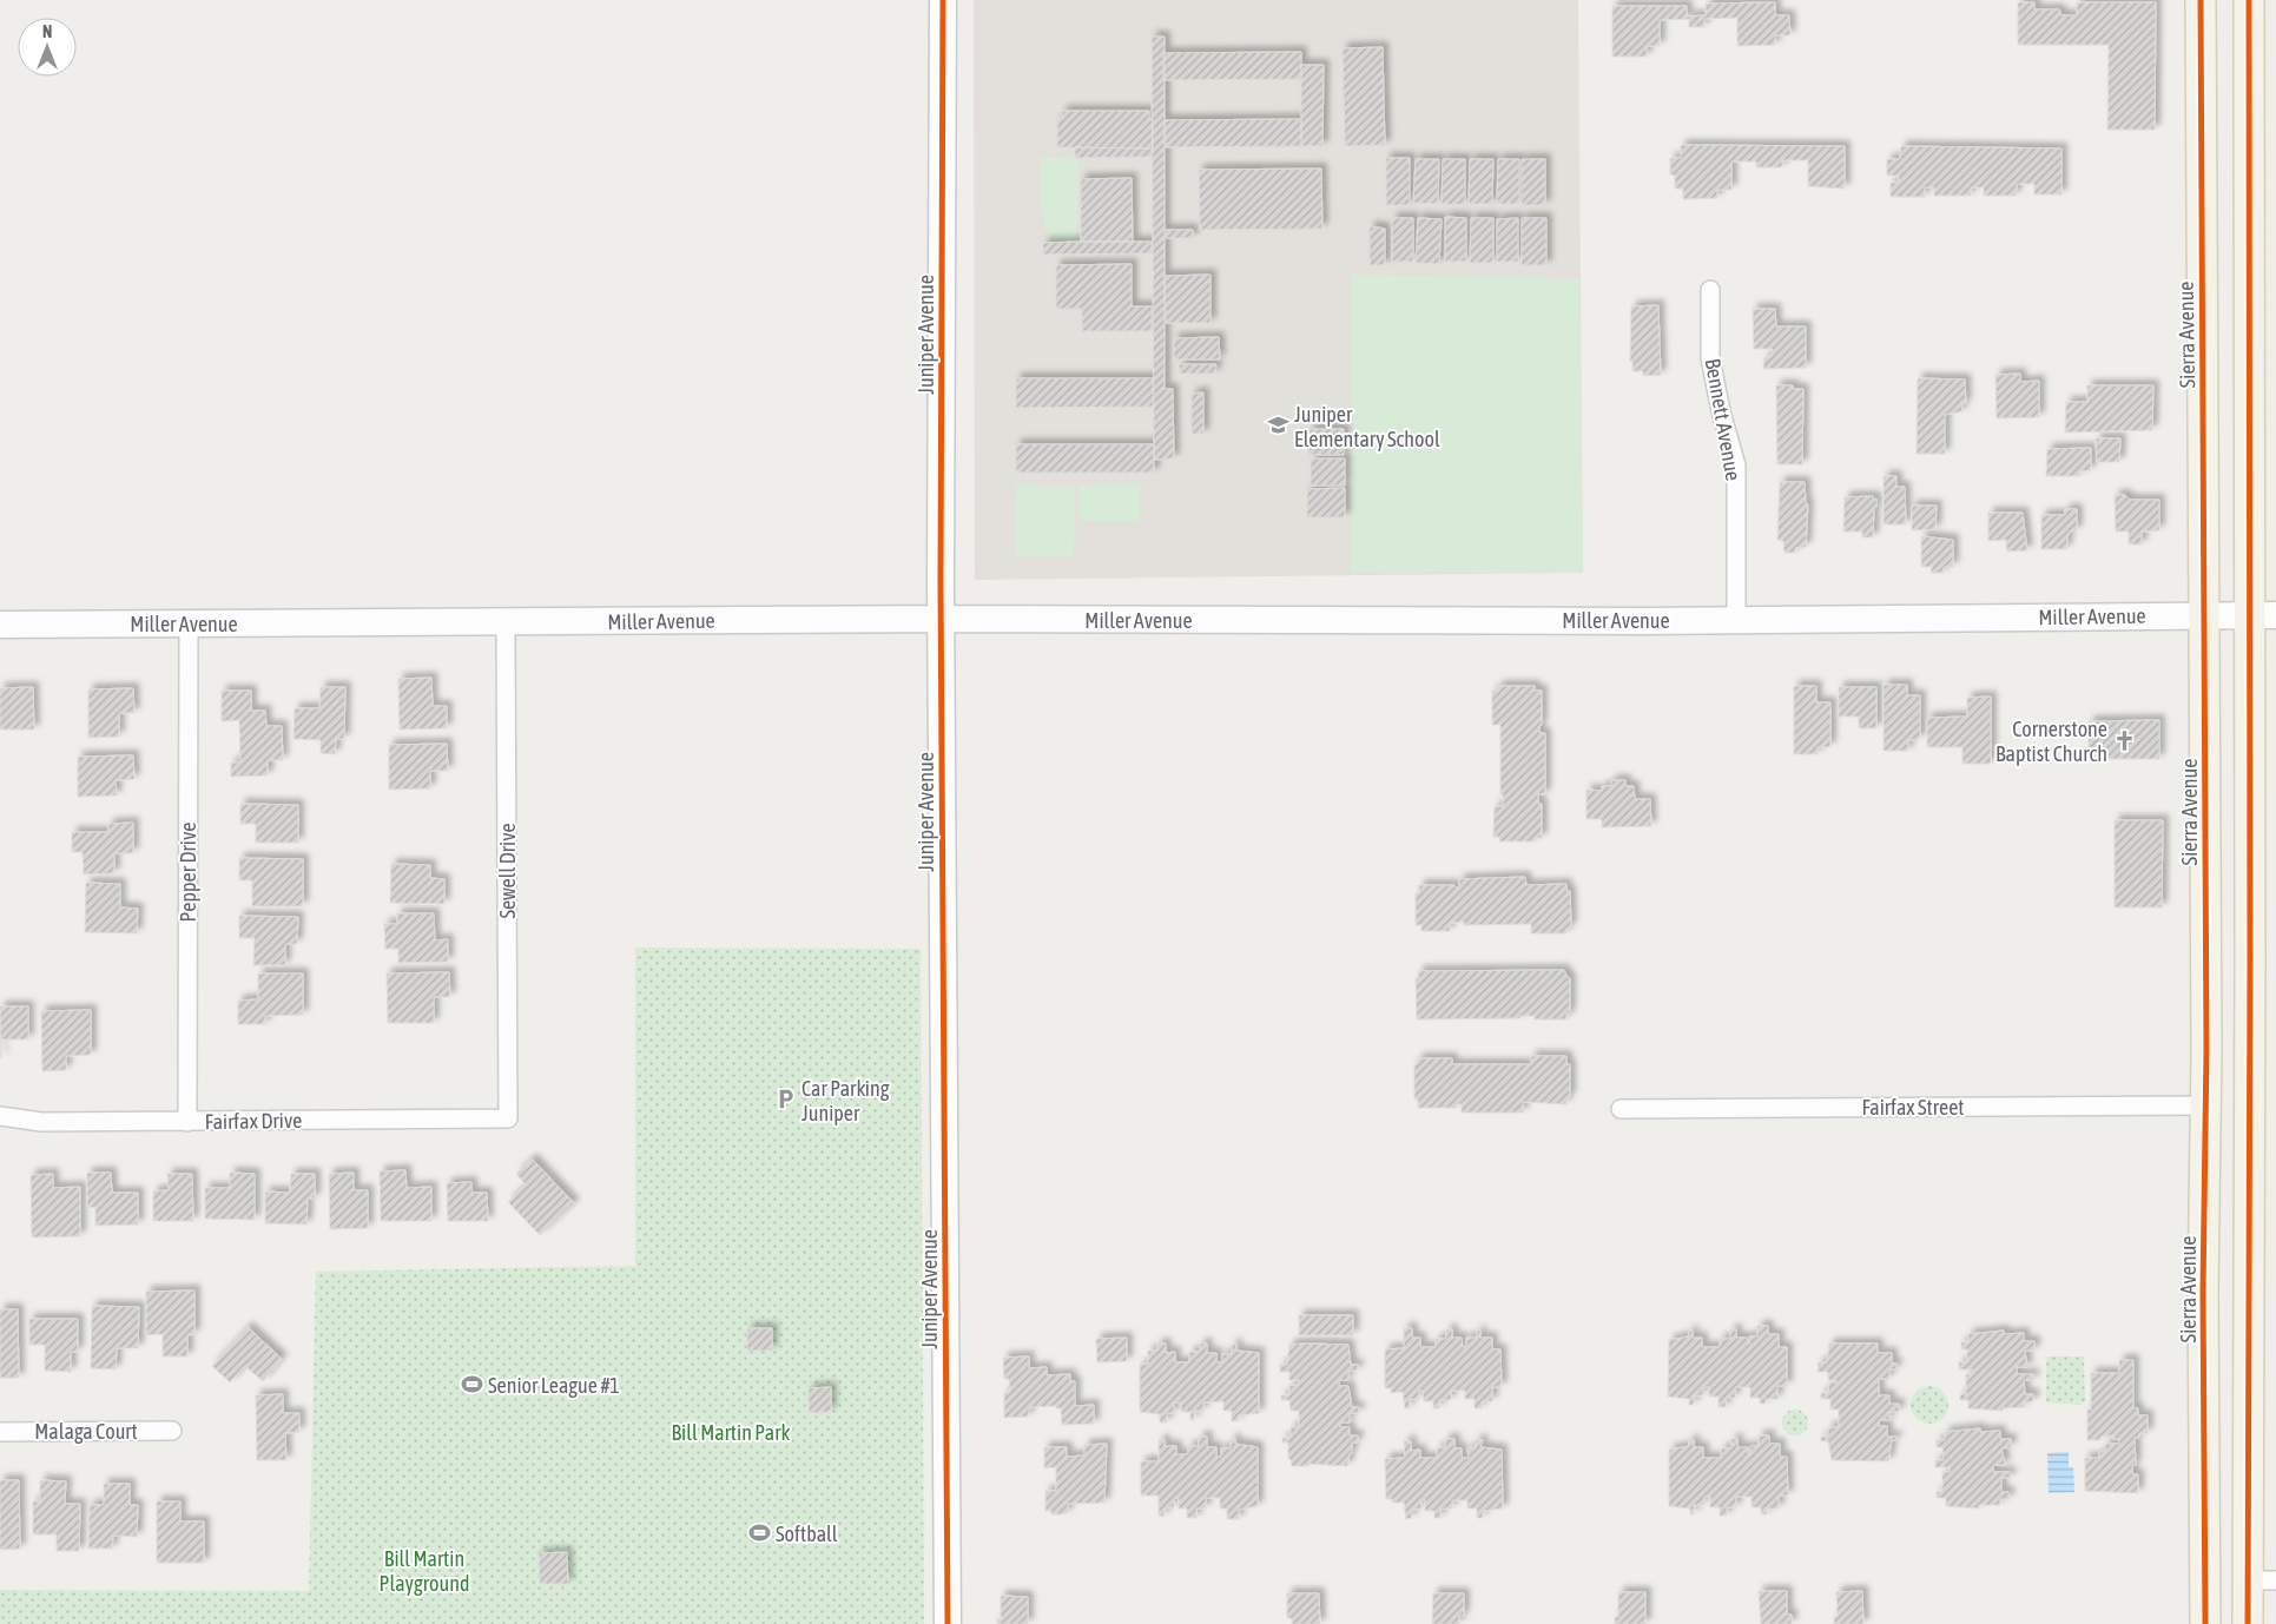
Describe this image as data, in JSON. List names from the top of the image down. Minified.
{"streets":{"main road":["Sierra Avenue"],"street":["Juniper Avenue","Bennett Avenue","Miller Avenue","Sewell Drive","Pepper Drive","Fairfax Street","Fairfax Drive","Malaga Court"]},"crossings":[["Juniper Avenue","Miller Avenue"],["Sierra Avenue","Miller Avenue"],["Sierra Avenue","Fairfax Street"],["Bennett Avenue","Miller Avenue"],["Miller Avenue","Sewell Drive"],["Miller Avenue","Pepper Drive"],["Sewell Drive","Fairfax Drive"],["Pepper Drive","Fairfax Drive"]],"parks":["Bill Martin Park","Bill Martin Playground"],"places":{"school or university":["Juniper Elementary School"],"church":["Cornerstone Baptist Church"],"parking":["Car Parking Juniper"],"sports":["Senior League #1","Softball"]},"north":"top"}
